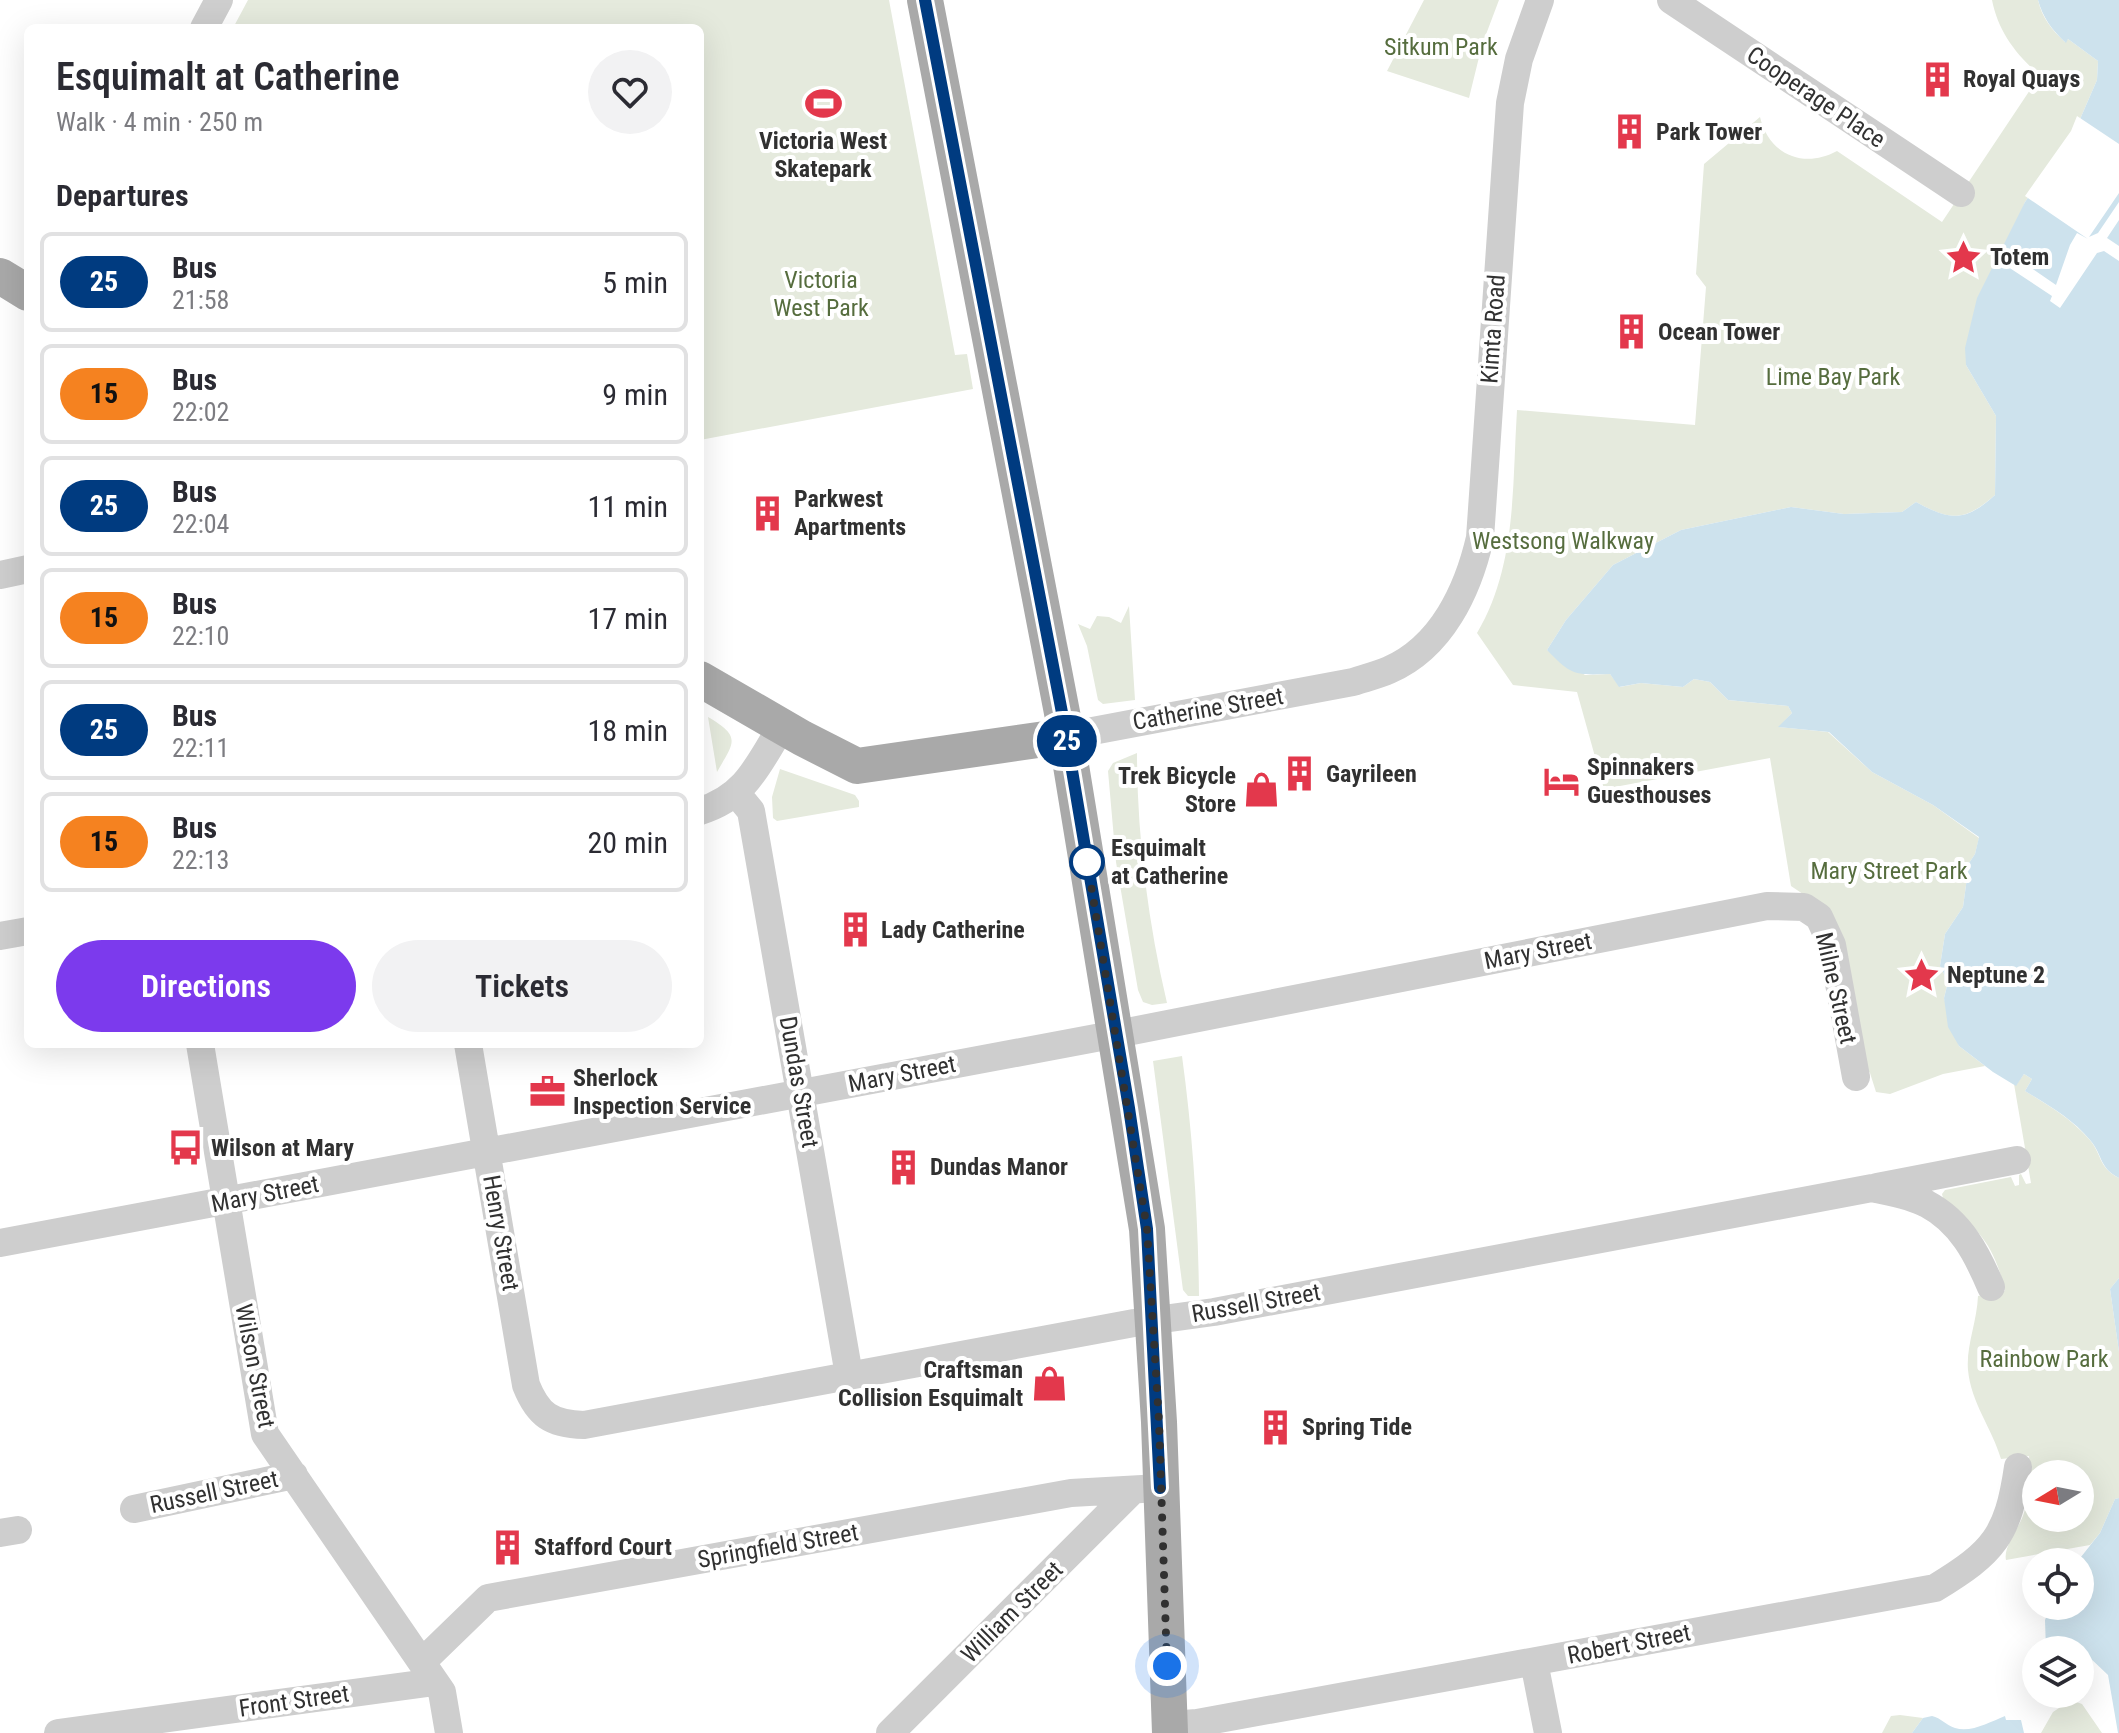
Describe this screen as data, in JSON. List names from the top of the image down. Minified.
{"streets":{"main road":["Catherine Street"],"street":["Cooperage Place","Kimta Road","Mary Street","Milne Street","Dundas Street","Henry Street","Russell Street","Wilson Street","Springfield Street","William Street","Robert Street","Front Street"]},"crossings":[["Kimta Road","Catherine Street"],["Mary Street","Milne Street"],["Mary Street","Dundas Street"],["Mary Street","Henry Street"],["Mary Street","Wilson Street"],["Dundas Street","Russell Street"],["Henry Street","Russell Street"],["Russell Street","Wilson Street"],["Wilson Street","Springfield Street"],["Wilson Street","Front Street"],["Springfield Street","William Street"],["Springfield Street","Front Street"]],"parks":["Sitkum Park","Victoria West Park","Lime Bay Park","Westsong Walkway","Mary Street Park","Rainbow Park"],"places":{"building":["Royal Quays","Park Tower","Ocean Tower","Parkwest Apartments","Gayrileen","Lady Catherine","Dundas Manor","Spring Tide","Stafford Court"],"sports":["Victoria West Skatepark"],"place":["Totem","Neptune 2"],"hotel":["Spinnakers Guesthouses"],"shop":["Trek Bicycle Store","Craftsman Collision Esquimalt"],"other":["Esquimalt at Catherine"],"office":["Sherlock Inspection Service"],"bus stop":["Wilson at Mary"]},"lines":["bus line 25"],"north":"left","page":{"on_map":"25","heading":[["Esquimalt at Catherine","Walk · 4 min · 250 m"],"Departures"],"list":[{"mark":"25","name":"Bus","note":"21:58","value":"5 min"},{"mark":"15","name":"Bus","note":"22:02","value":"9 min"},{"mark":"25","name":"Bus","note":"22:04","value":"11 min"},{"mark":"15","name":"Bus","note":"22:10","value":"17 min"},{"mark":"25","name":"Bus","note":"22:11","value":"18 min"},{"mark":"15","name":"Bus","note":"22:13","value":"20 min"}],"buttons":["Directions","Tickets"]}}
